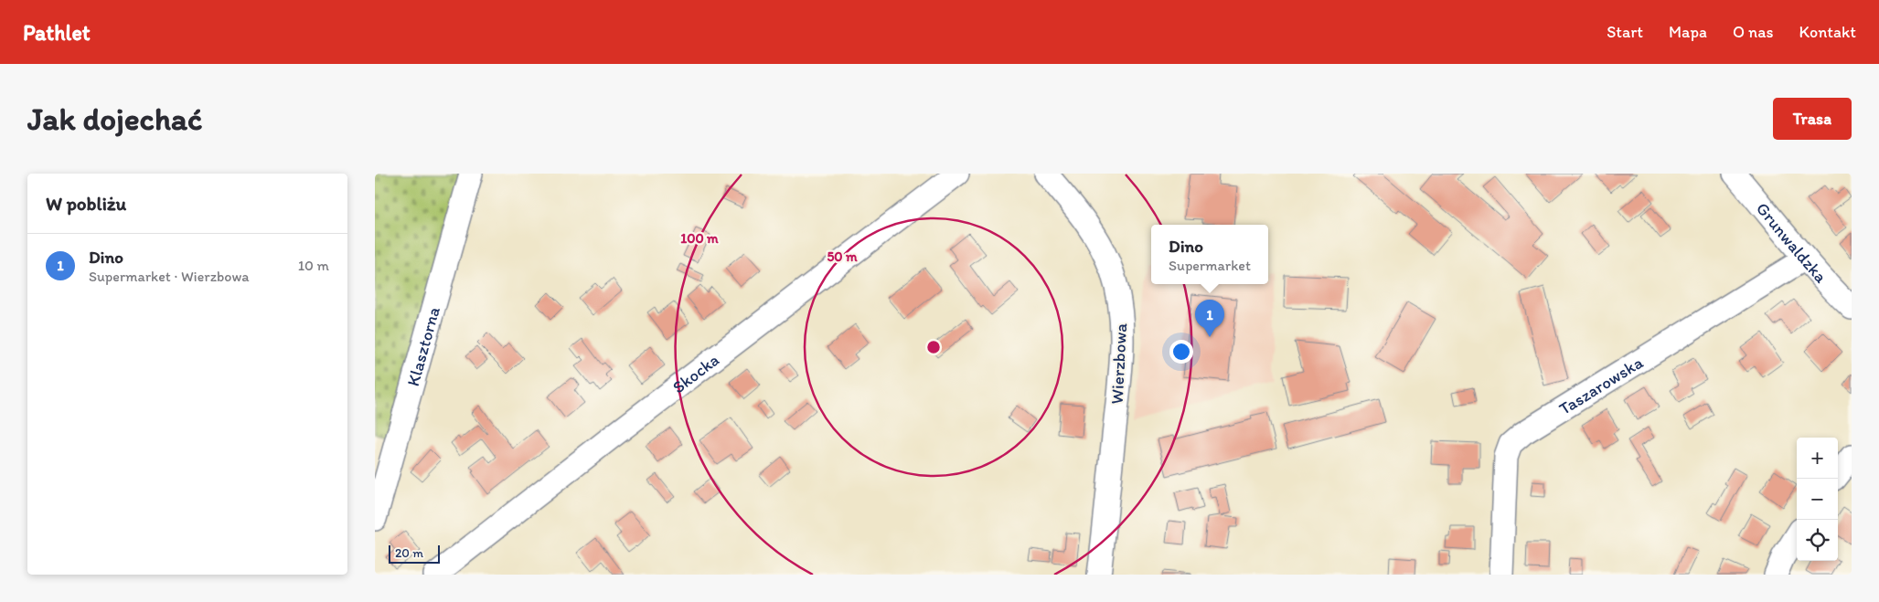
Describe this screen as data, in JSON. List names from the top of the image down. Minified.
{"streets":{"street":["Grunwaldzka","Klasztorna","Wierzbowa","Skocka","Taszarowska"]},"crossings":[["Grunwaldzka","Taszarowska"]],"scale_bar":"20 m","page":{"header":"Pathlet","nav":["Start","Mapa","O nas","Kontakt"],"buttons":"Trasa","title":"Jak dojechać","heading":"W pobliżu","popup":["Dino","Supermarket"],"list":[{"mark":"1","name":"Dino","note":"Supermarket · Wierzbowa","value":"10 m"}],"pins":"1","map_buttons":["+","−"],"scale":"20 m"},"rings":["100 m","50 m"]}
